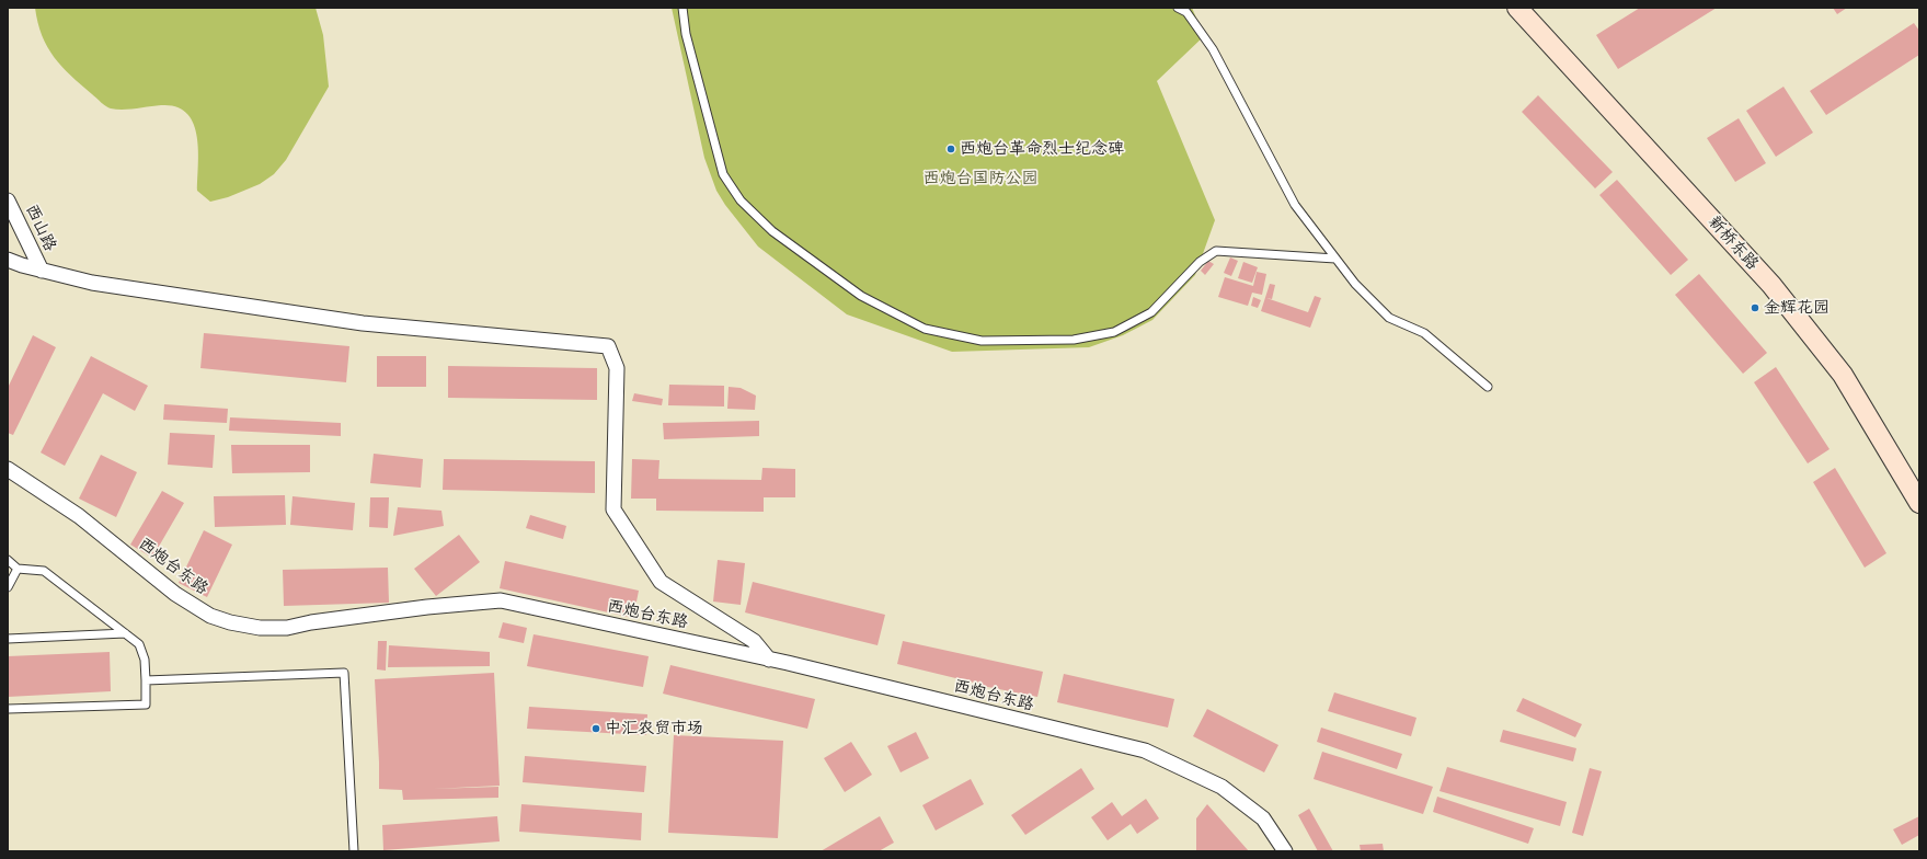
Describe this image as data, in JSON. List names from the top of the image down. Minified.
{"streets":{"street":["西山路","新桥东路","西炮台东路"]},"parks":["西炮台国防公园"],"places":["西炮台革命烈士纪念碑","金辉花园","中汇农贸市场"]}
